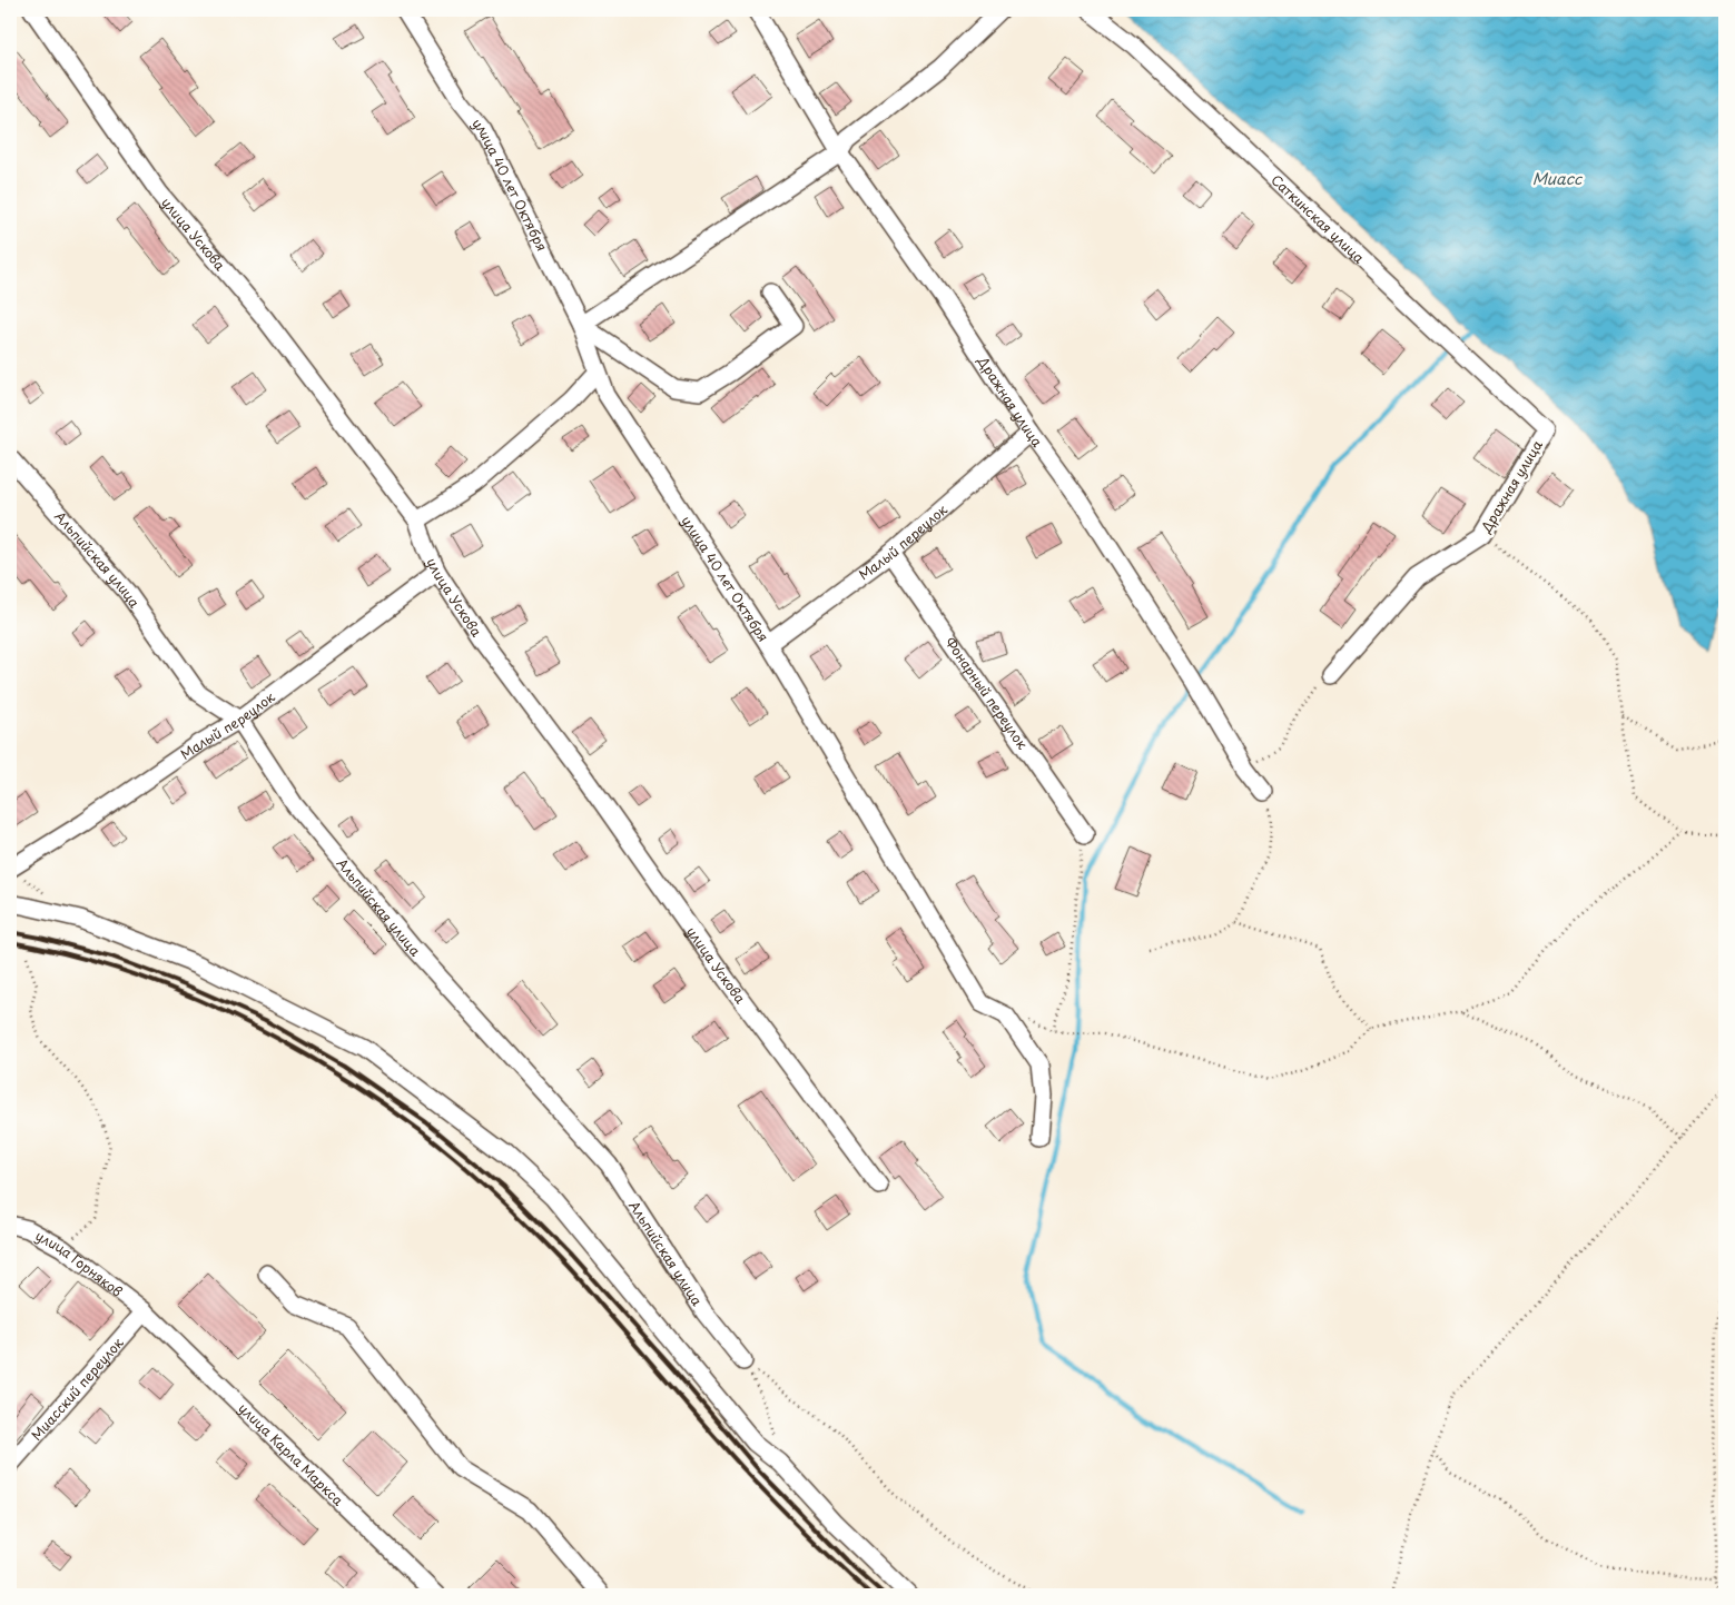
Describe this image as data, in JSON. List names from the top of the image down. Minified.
{"streets":{"street":["улица 40 лет Октября","Саткинская улица","улица Ускова","Дражная улица","Малый переулок","Альпийская улица","Фонарный переулок","улица Горняков","Миасский переулок","улица Карла Маркса"]},"crossings":[["улица 40 лет Октября","Малый переулок"],["Саткинская улица","Дражная улица"],["улица Ускова","Малый переулок"],["Дражная улица","Малый переулок"],["Малый переулок","Альпийская улица"],["Малый переулок","Фонарный переулок"],["улица Горняков","Миасский переулок"],["улица Горняков","улица Карла Маркса"],["Миасский переулок","улица Карла Маркса"]],"water":["Миасс"]}
